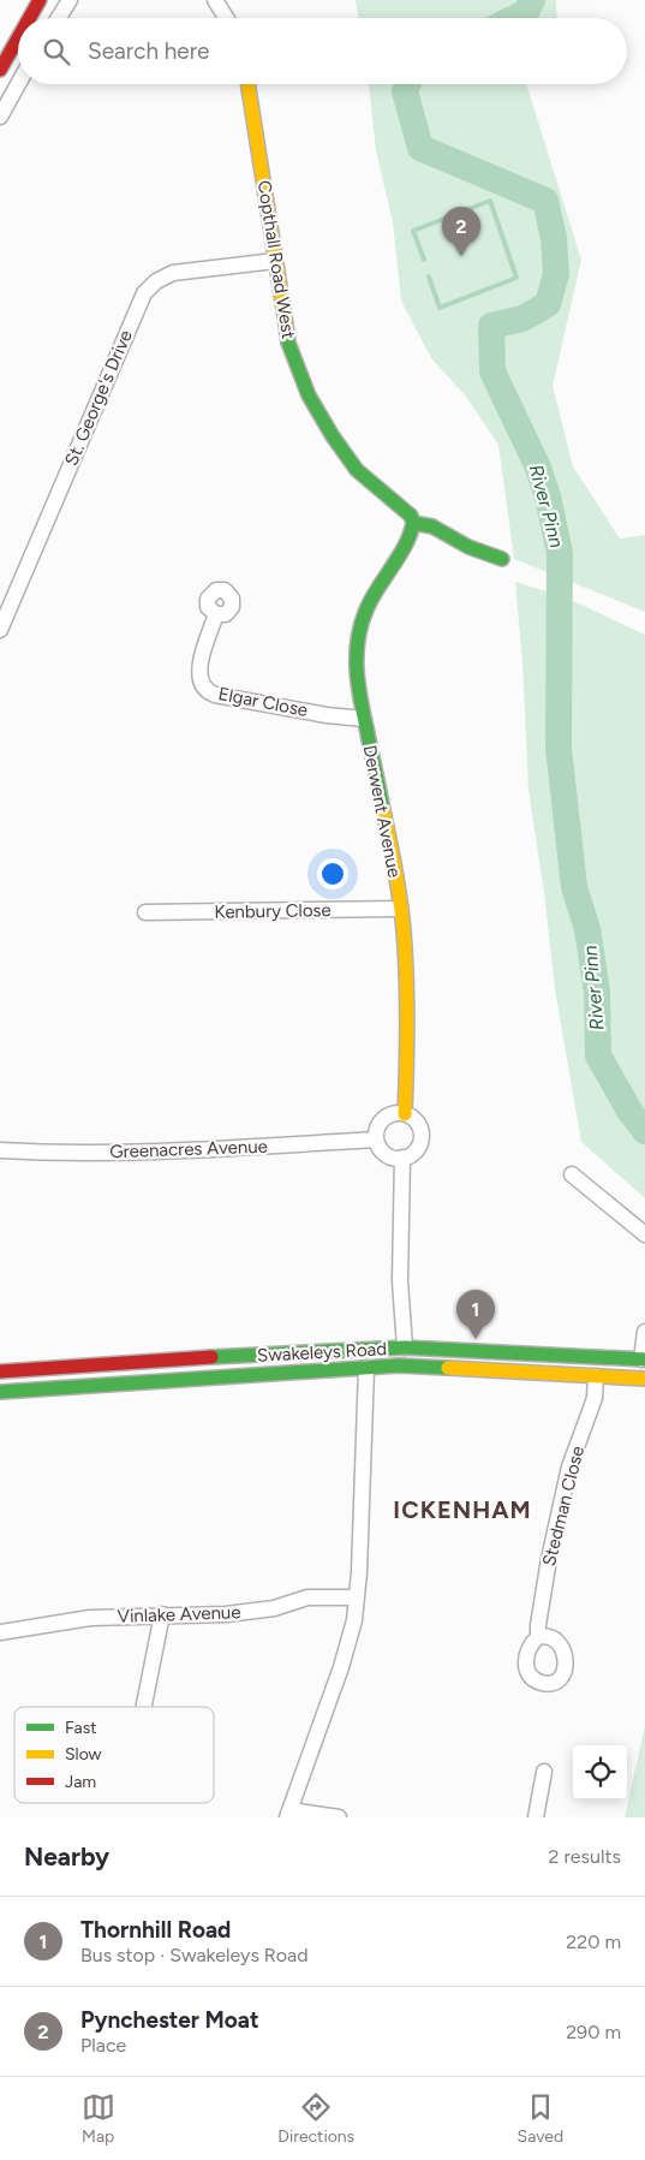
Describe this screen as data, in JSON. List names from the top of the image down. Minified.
{"streets":{"main road":["Copthall Road West","Derwent Avenue","Swakeleys Road"],"street":["St. George's Drive","Elgar Close","Kenbury Close","Greenacres Avenue","Stedman Close","Vinlake Avenue"]},"crossings":[["Copthall Road West","St. George's Drive"],["Copthall Road West","Derwent Avenue"],["Elgar Close","Derwent Avenue"],["Derwent Avenue","Kenbury Close"],["Derwent Avenue","Greenacres Avenue"],["Swakeleys Road","Stedman Close"]],"districts":["ICKENHAM"],"water":["River Pinn"],"legend":["Fast","Slow","Jam"],"page":{"search":"Search here","pins":["2","1"],"heading":["Nearby","2 results"],"list":[{"mark":"1","name":"Thornhill Road","note":"Bus stop · Swakeleys Road","value":"220 m"},{"mark":"2","name":"Pynchester Moat","note":"Place","value":"290 m"}],"nav":["Map","Directions","Saved"]}}
